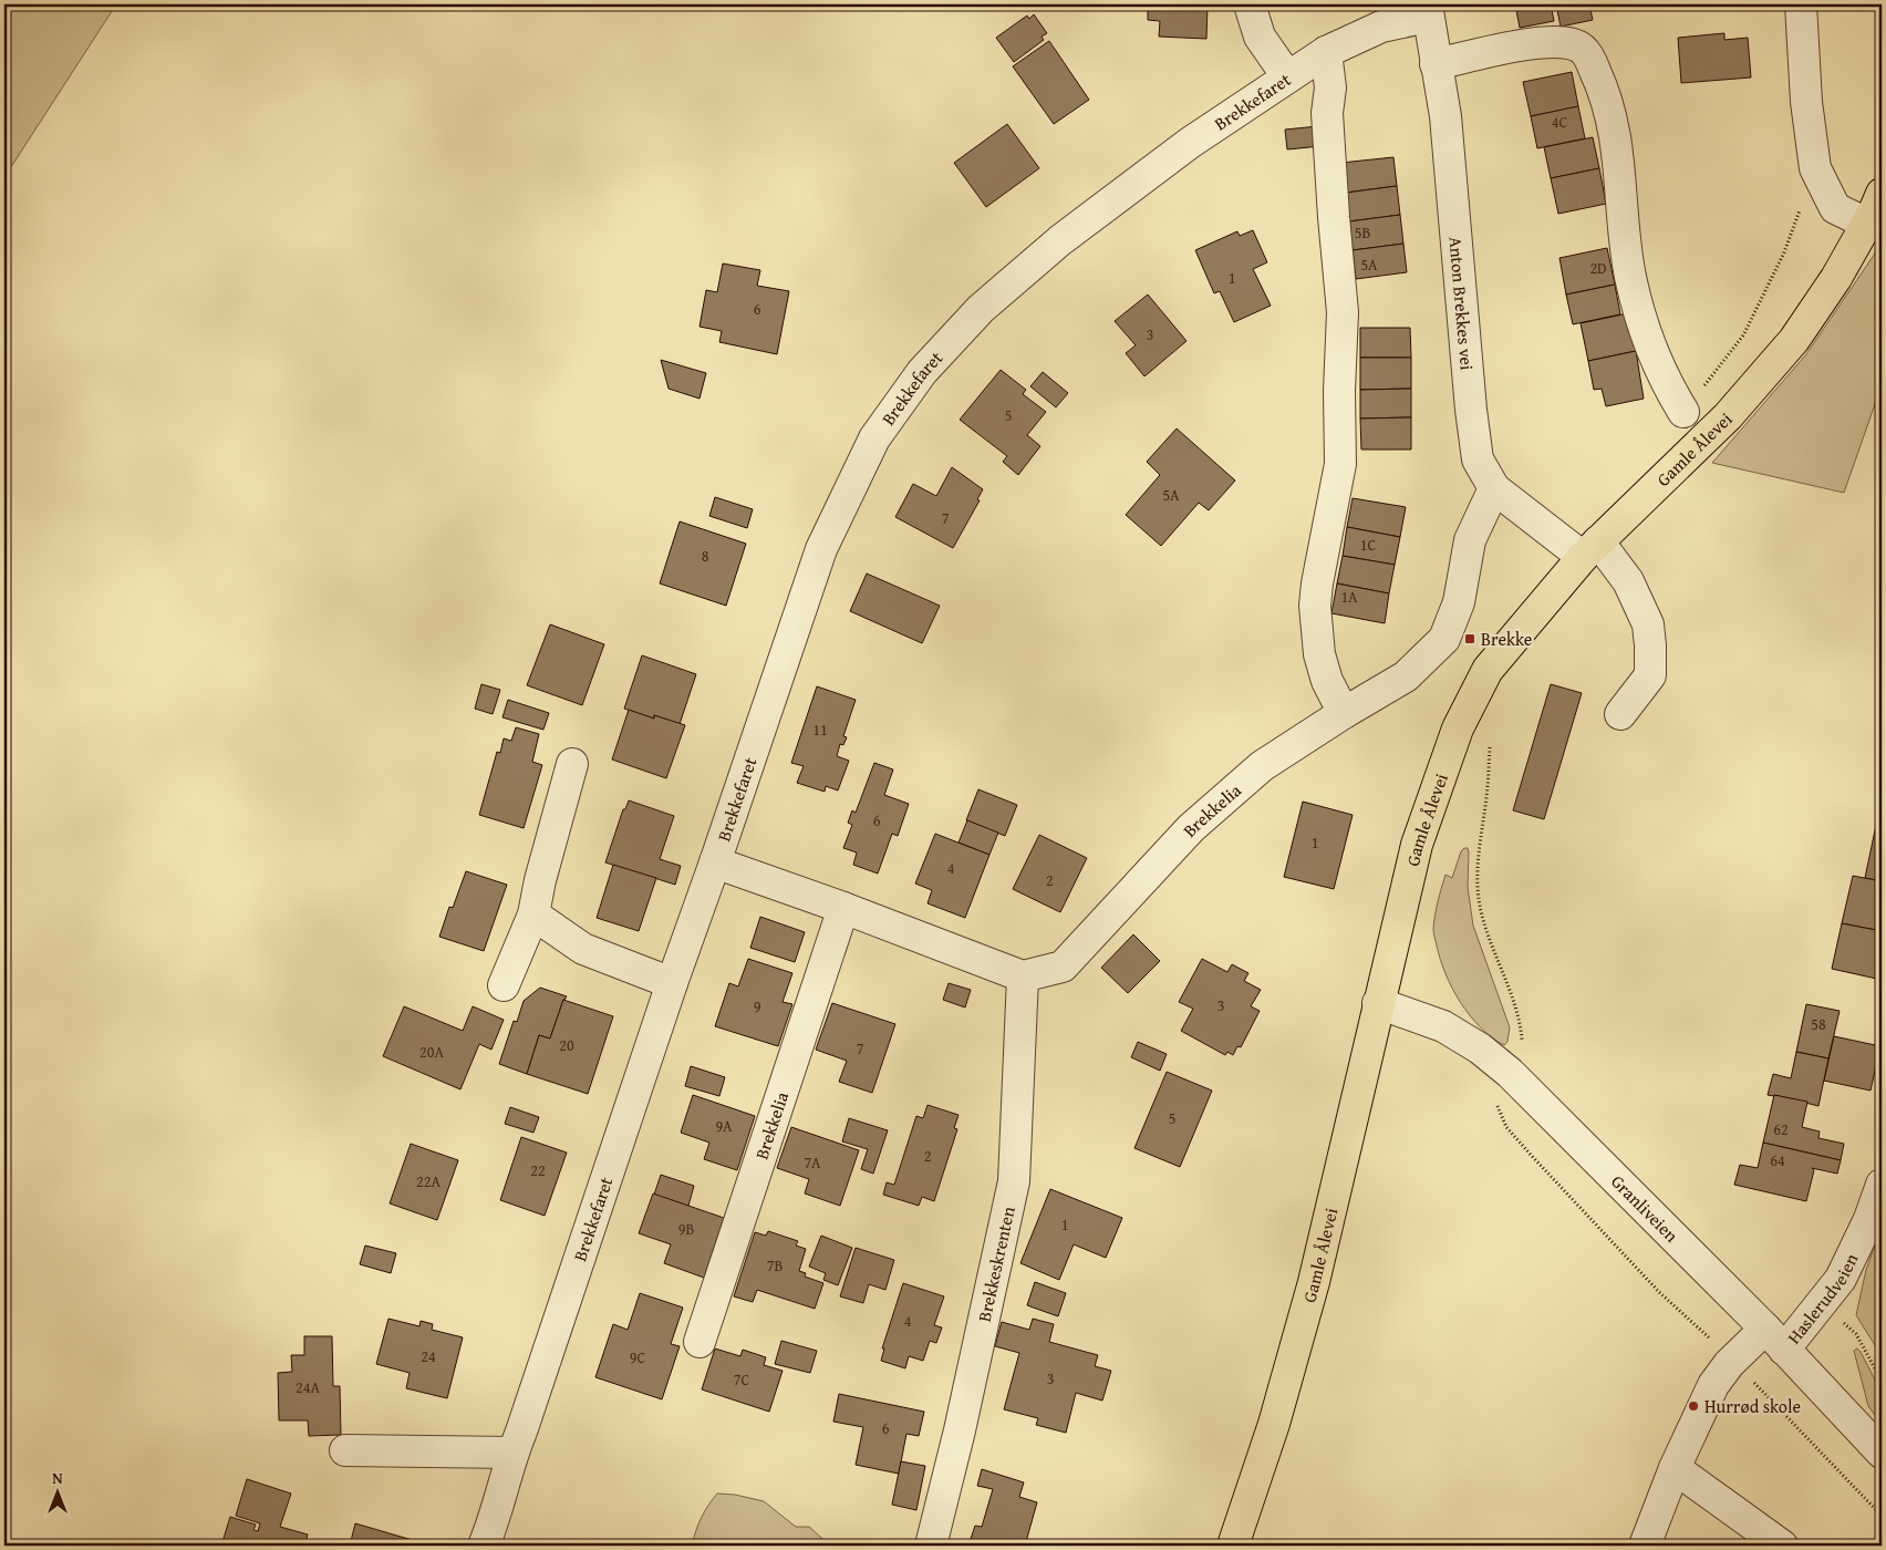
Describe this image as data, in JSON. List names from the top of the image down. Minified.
{"streets":{"main road":["Gamle Ålevei"],"street":["Brekkefaret","Anton Brekkes vei","Brekkelia","Granliveien","Brekkeskrenten","Haslerudveien"]},"crossings":[["Brekkefaret","Anton Brekkes vei"],["Anton Brekkes vei","Gamle Ålevei"],["Anton Brekkes vei","Brekkelia"],["Gamle Ålevei","Granliveien"],["Brekkelia","Brekkeskrenten"],["Granliveien","Haslerudveien"]],"places":{"transit":["Brekke"],"other":["Hurrød skole"]},"house_numbers":["4C","5B","5A","2D","1","6","3","5","5A","7","1C","8","1A","11","6","1","4","2","3","9","58","20","7","20A","5","9A","62","2","64","7A","22","22A","1","9B","7B","4","24","9C","3","7C","24A","6"],"north":"top"}
